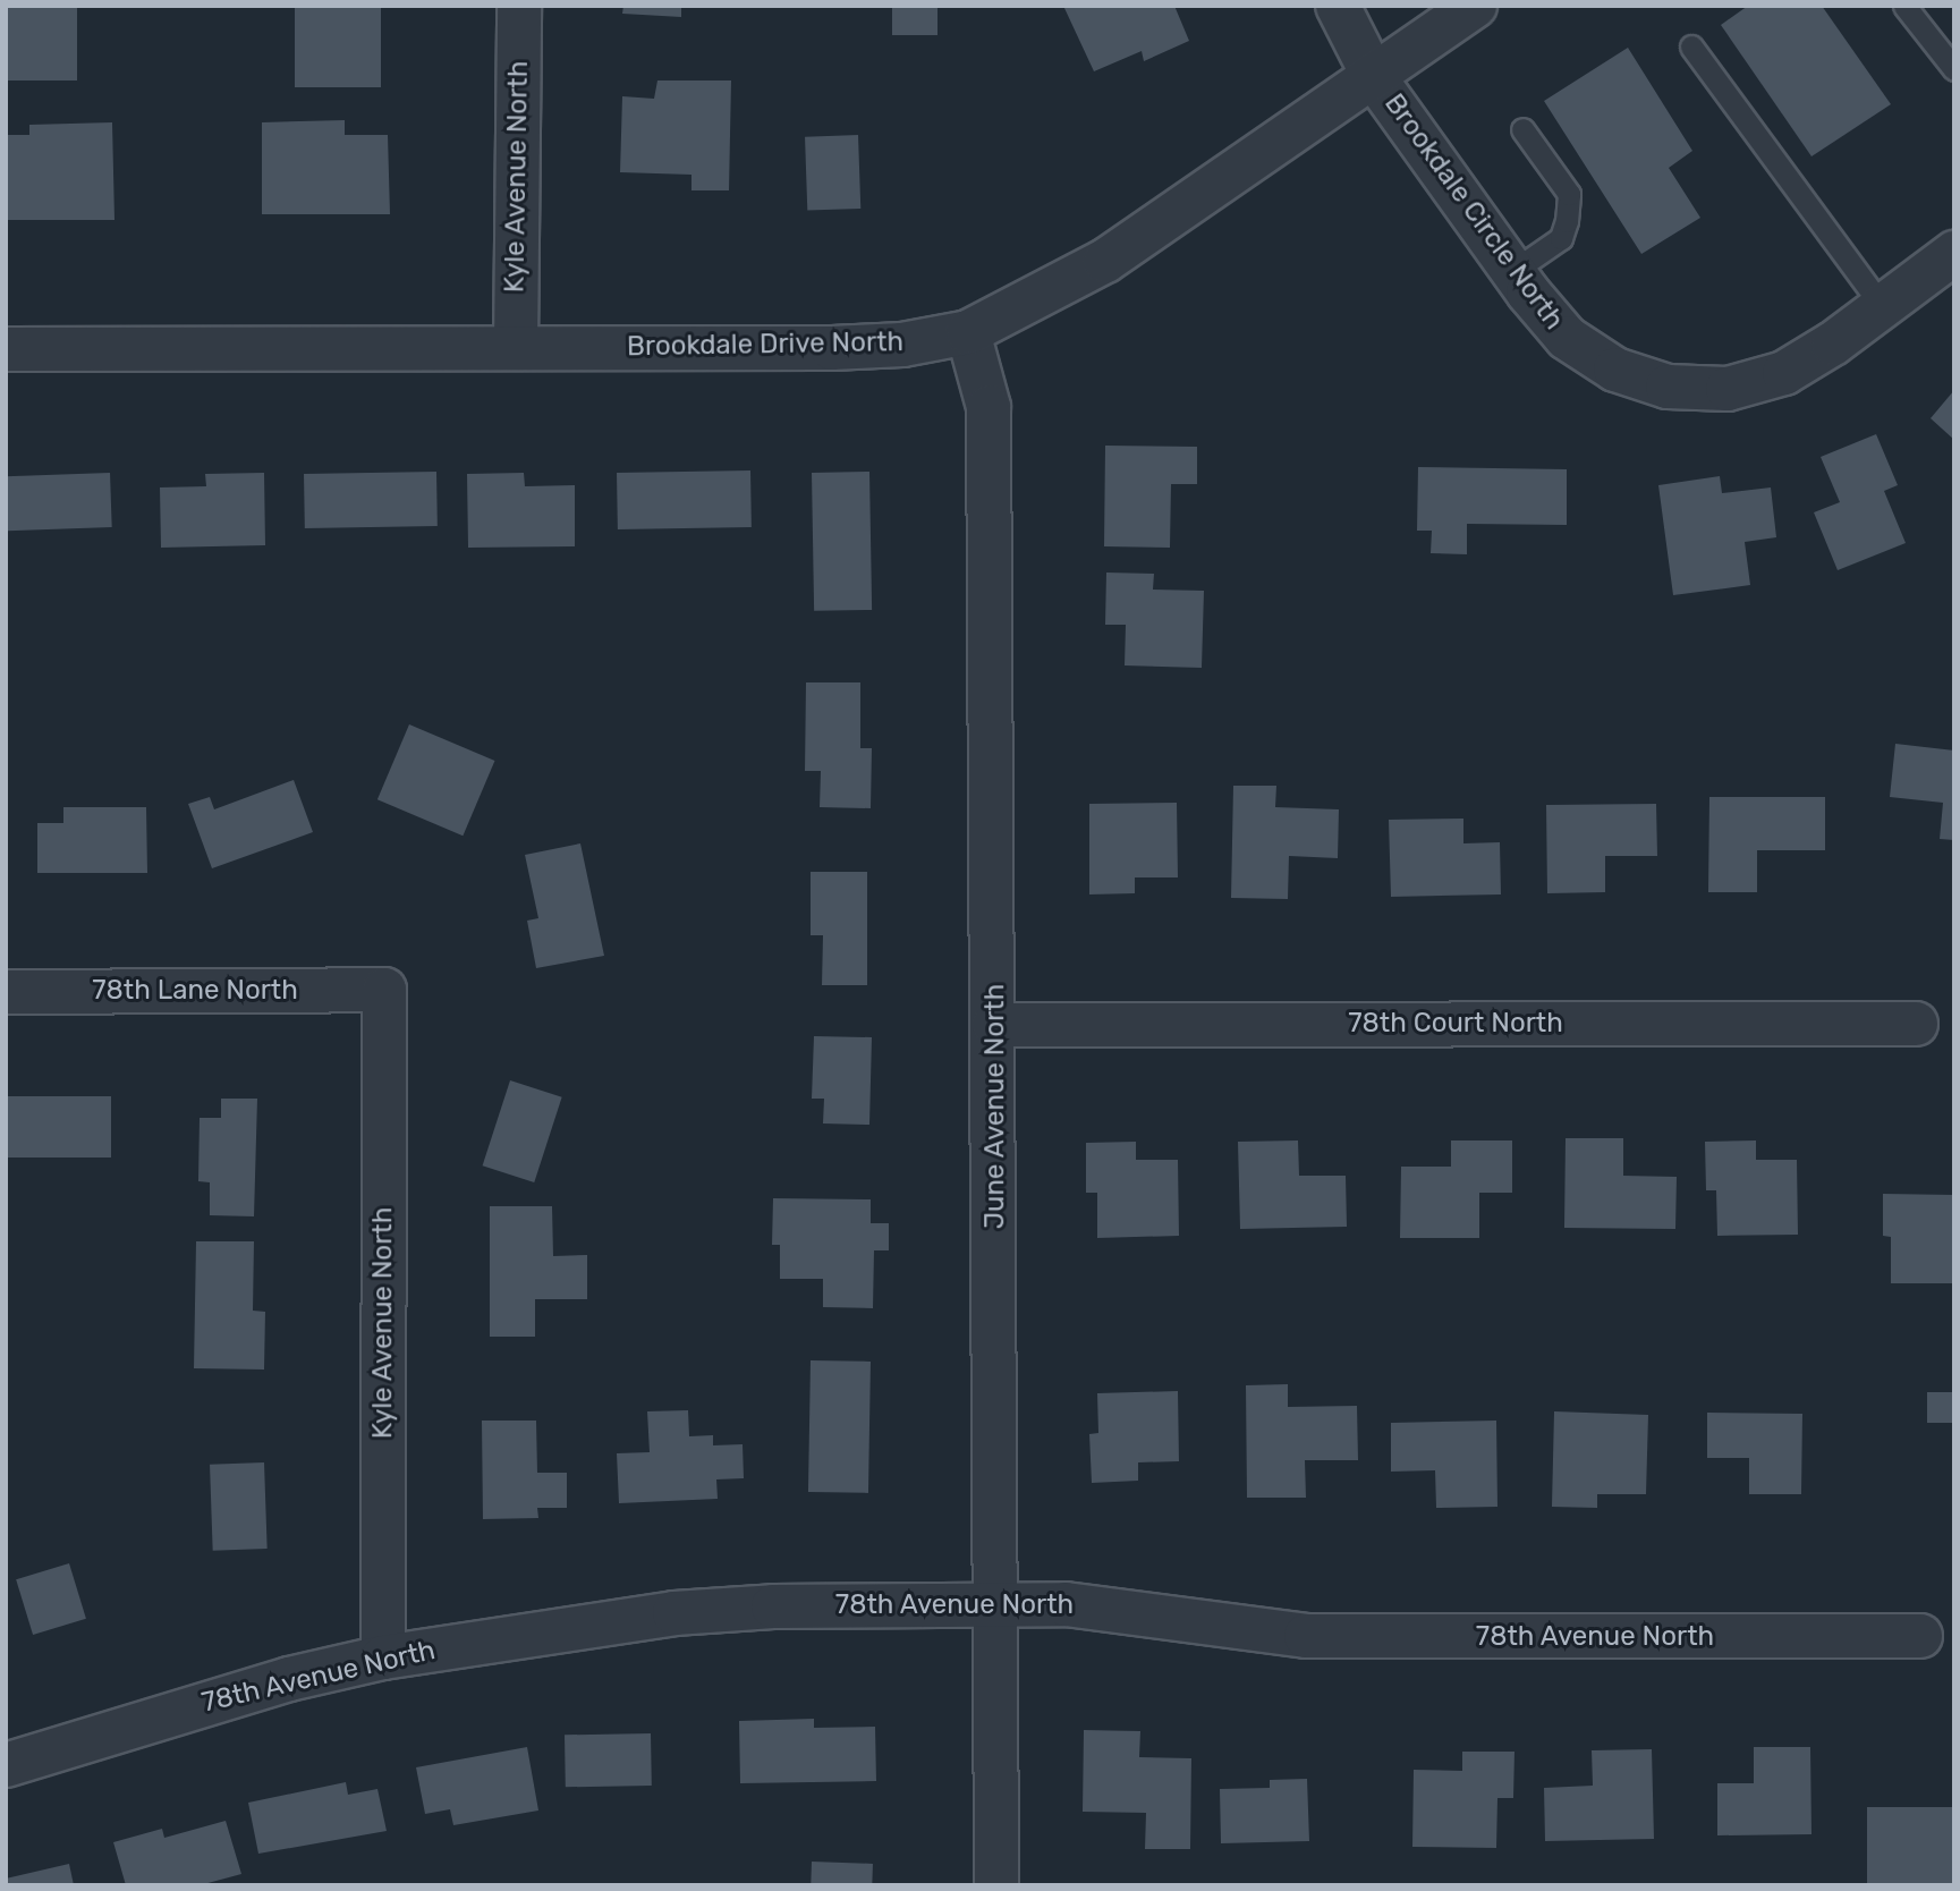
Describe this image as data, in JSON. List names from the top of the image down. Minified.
{"streets":{"street":["Kyle Avenue North","Brookdale Circle North","Brookdale Drive North","78th Lane North","78th Court North","June Avenue North","78th Avenue North"]},"crossings":[["Kyle Avenue North","Brookdale Drive North"],["Kyle Avenue North","78th Lane North"],["Kyle Avenue North","78th Avenue North"],["Brookdale Circle North","Brookdale Drive North"],["Brookdale Drive North","June Avenue North"],["78th Court North","June Avenue North"],["June Avenue North","78th Avenue North"]]}
